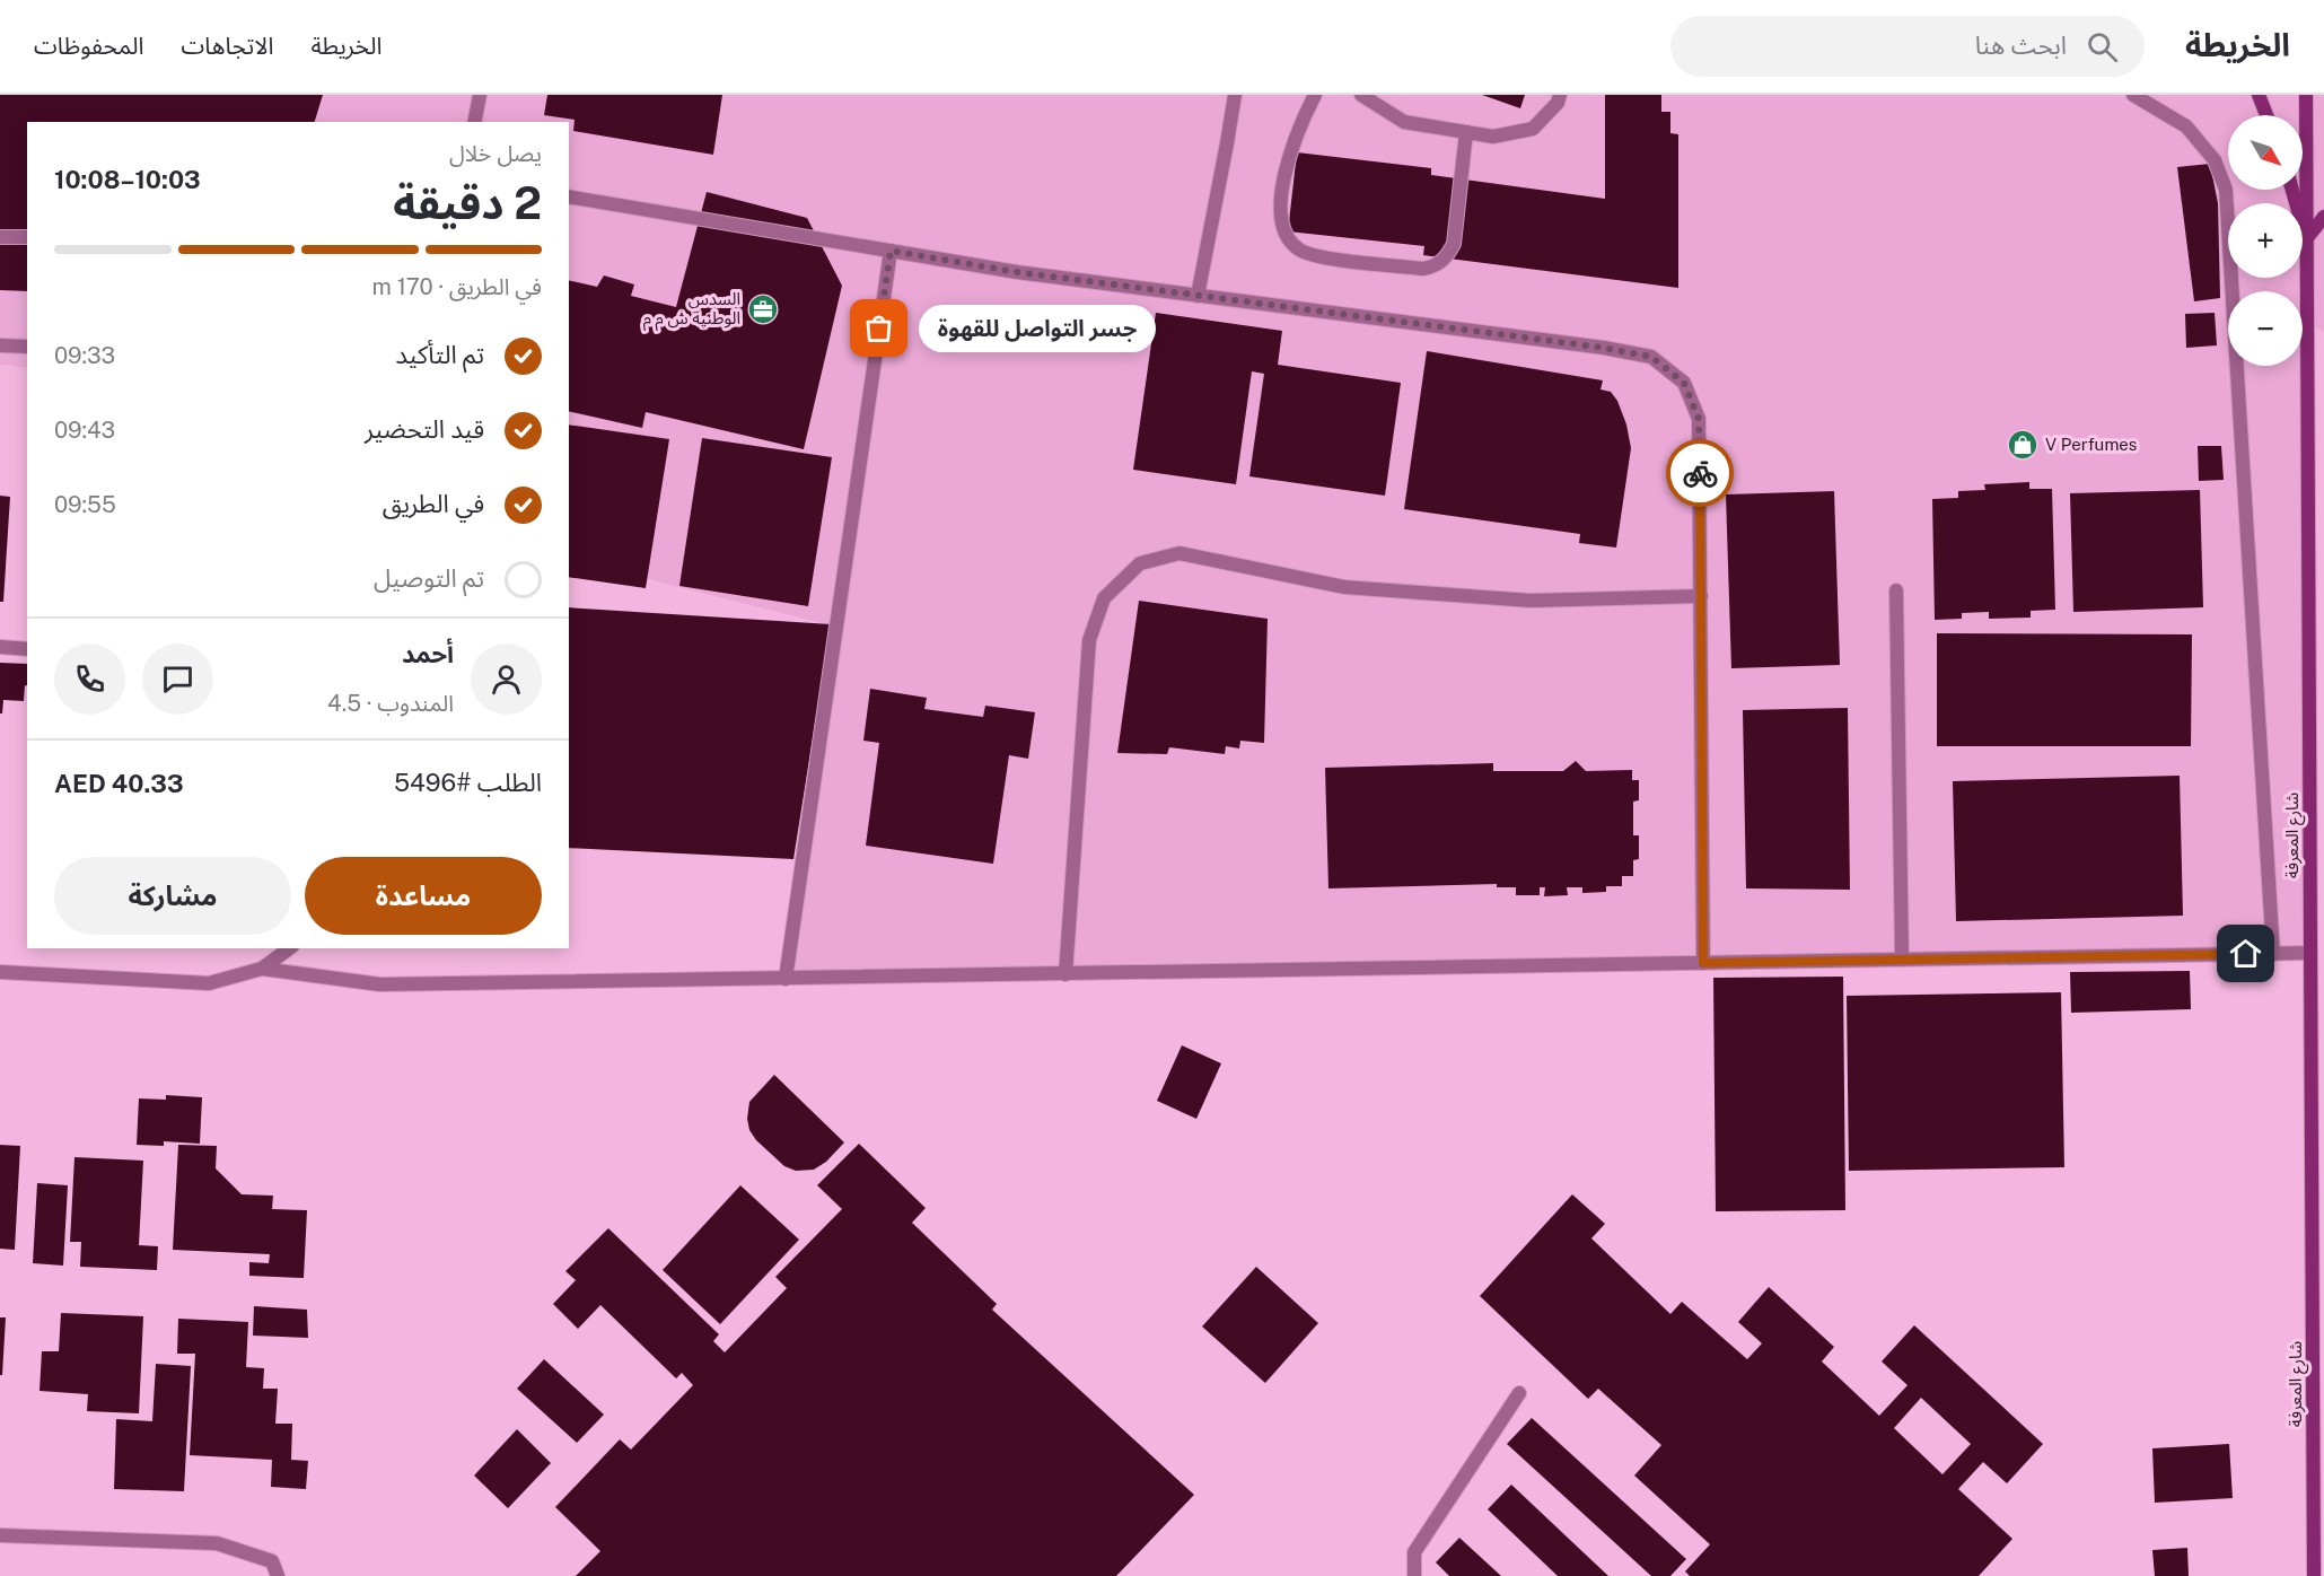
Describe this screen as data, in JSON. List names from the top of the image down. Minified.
{"streets":{"street":["شارع المعرفة"]},"places":{"office":["السدس الوطنیة ش م م"],"other":["جسر التواصل للقهوة"],"shop":["V Perfumes"]},"north":"bottom right","page":{"header":"الخريطة","search":"ابحث هنا","nav":["الخريطة","الاتجاهات","المحفوظات"],"map_buttons":["+","−"],"heading":["2 دقيقة","يصل خلال","10:03–10:08"],"panel":["أحمد","المندوب · 4.5","الطلب #5496","AED 40.33"],"bar":"في الطريق · 170 m","bubble":"جسر التواصل للقهوة","list":[["تم التأكيد","09:33"],["قيد التحضير","09:43"],["في الطريق","09:55"],"تم التوصيل"],"buttons":["مساعدة","مشاركة"]}}
